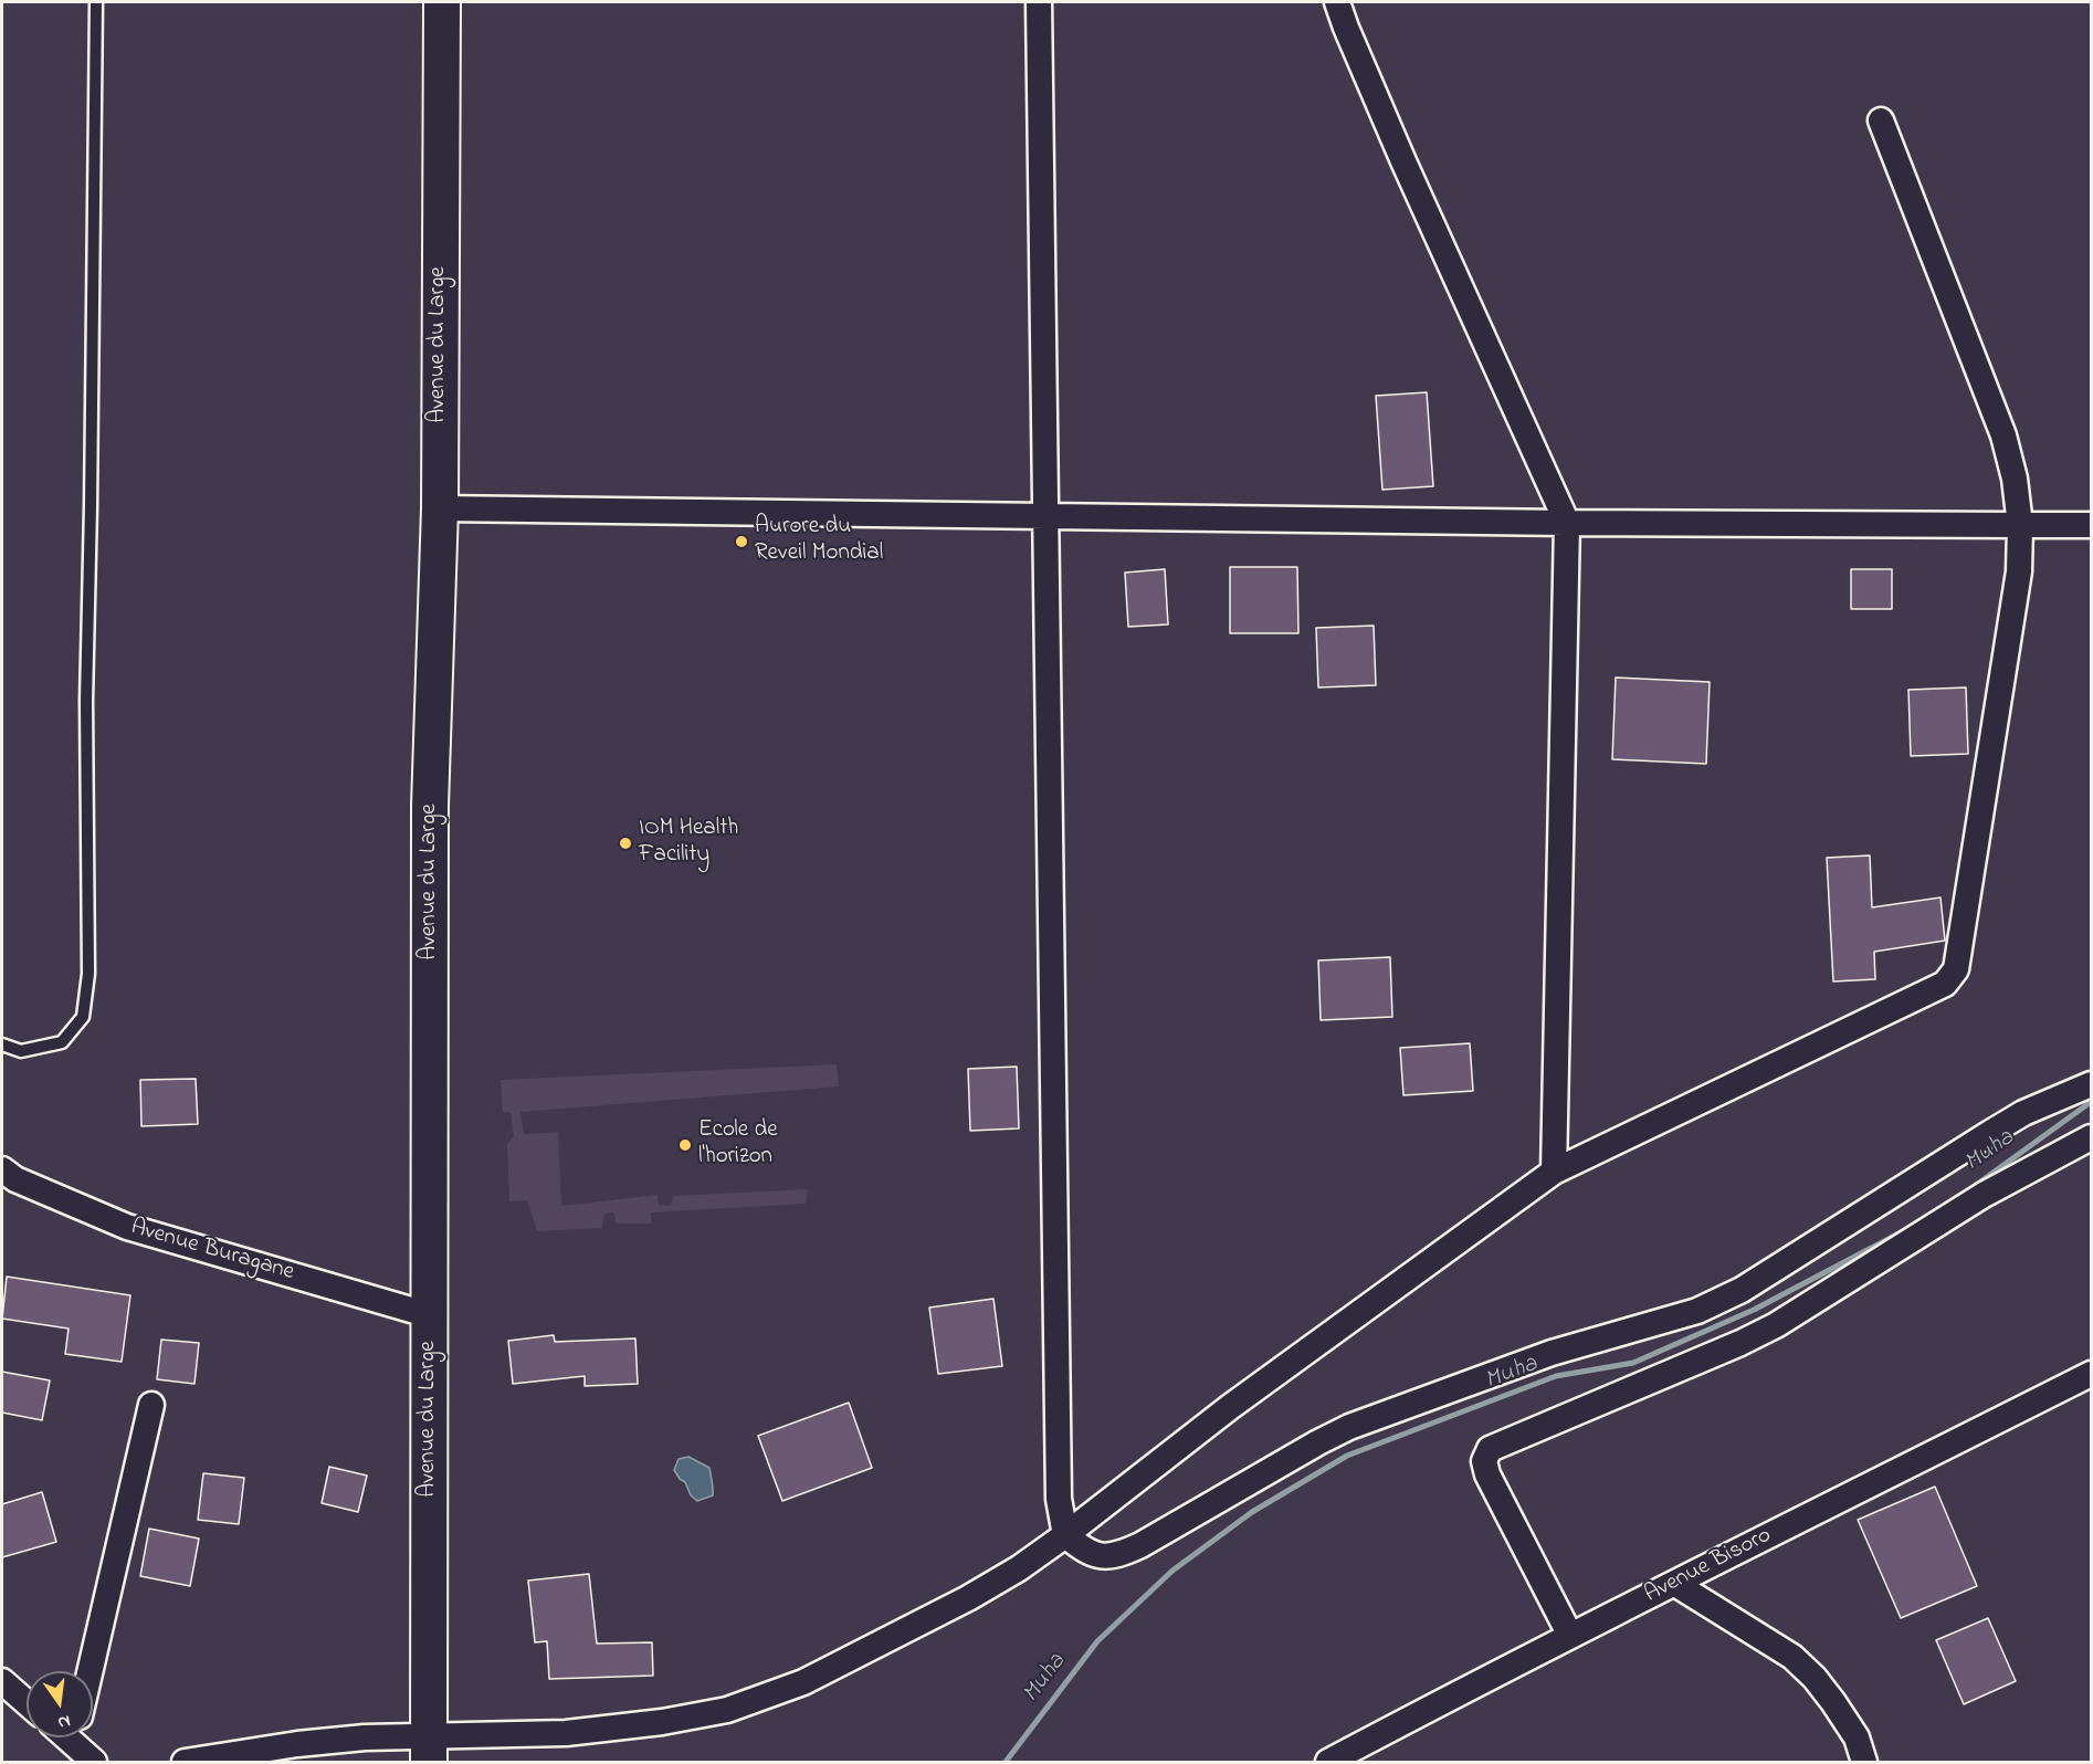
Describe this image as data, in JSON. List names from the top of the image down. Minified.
{"streets":{"main road":["Avenue du Large"],"street":["Avenue Buragane","Avenue Bisoro"]},"crossings":[["Avenue du Large","Avenue Buragane"]],"water":["Muha"],"places":["Aurore du Reveil Mondial","IOM Health Facility","Ecole de l'horizon"],"north":"bottom"}
